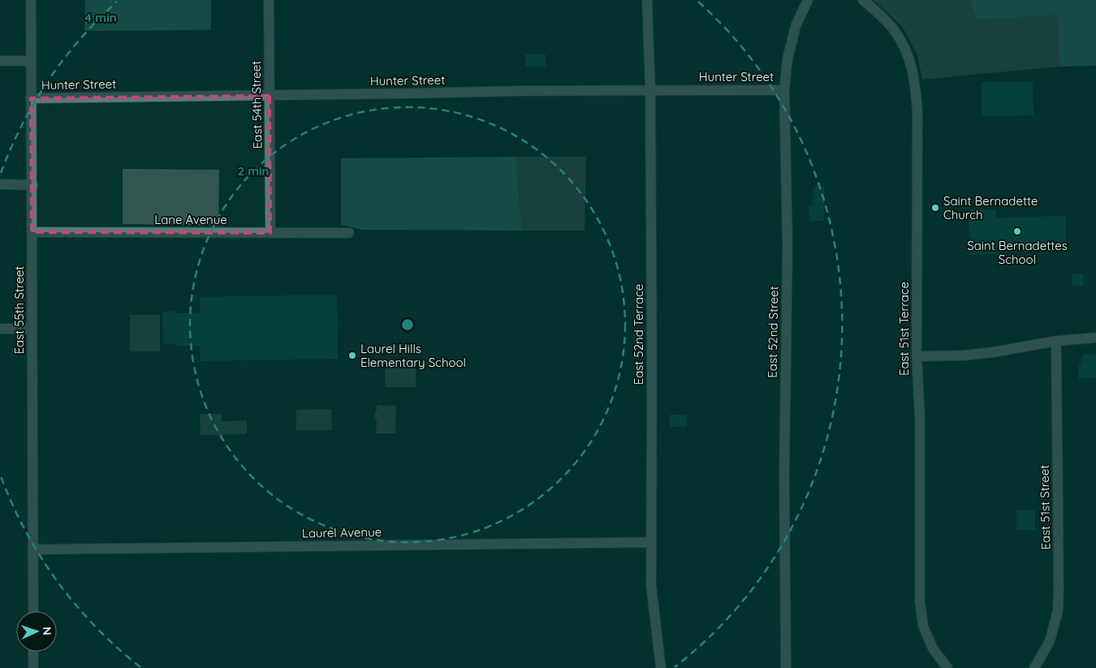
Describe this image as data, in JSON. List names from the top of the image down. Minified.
{"streets":{"street":["Hunter Street","East 54th Street","Lane Avenue","East 55th Street","East 51st Terrace","East 52nd Street","East 52nd Terrace","East 51st Street","Laurel Avenue"]},"crossings":[["Hunter Street","East 54th Street"],["Hunter Street","East 55th Street"],["Hunter Street","East 52nd Street"],["Hunter Street","East 52nd Terrace"],["East 54th Street","Lane Avenue"],["Lane Avenue","East 55th Street"],["East 55th Street","Laurel Avenue"],["East 52nd Terrace","Laurel Avenue"]],"places":["Saint Bernadette Church","Saint Bernadettes School","Laurel Hills Elementary School"],"north":"right","rings":["4 min","2 min"]}
